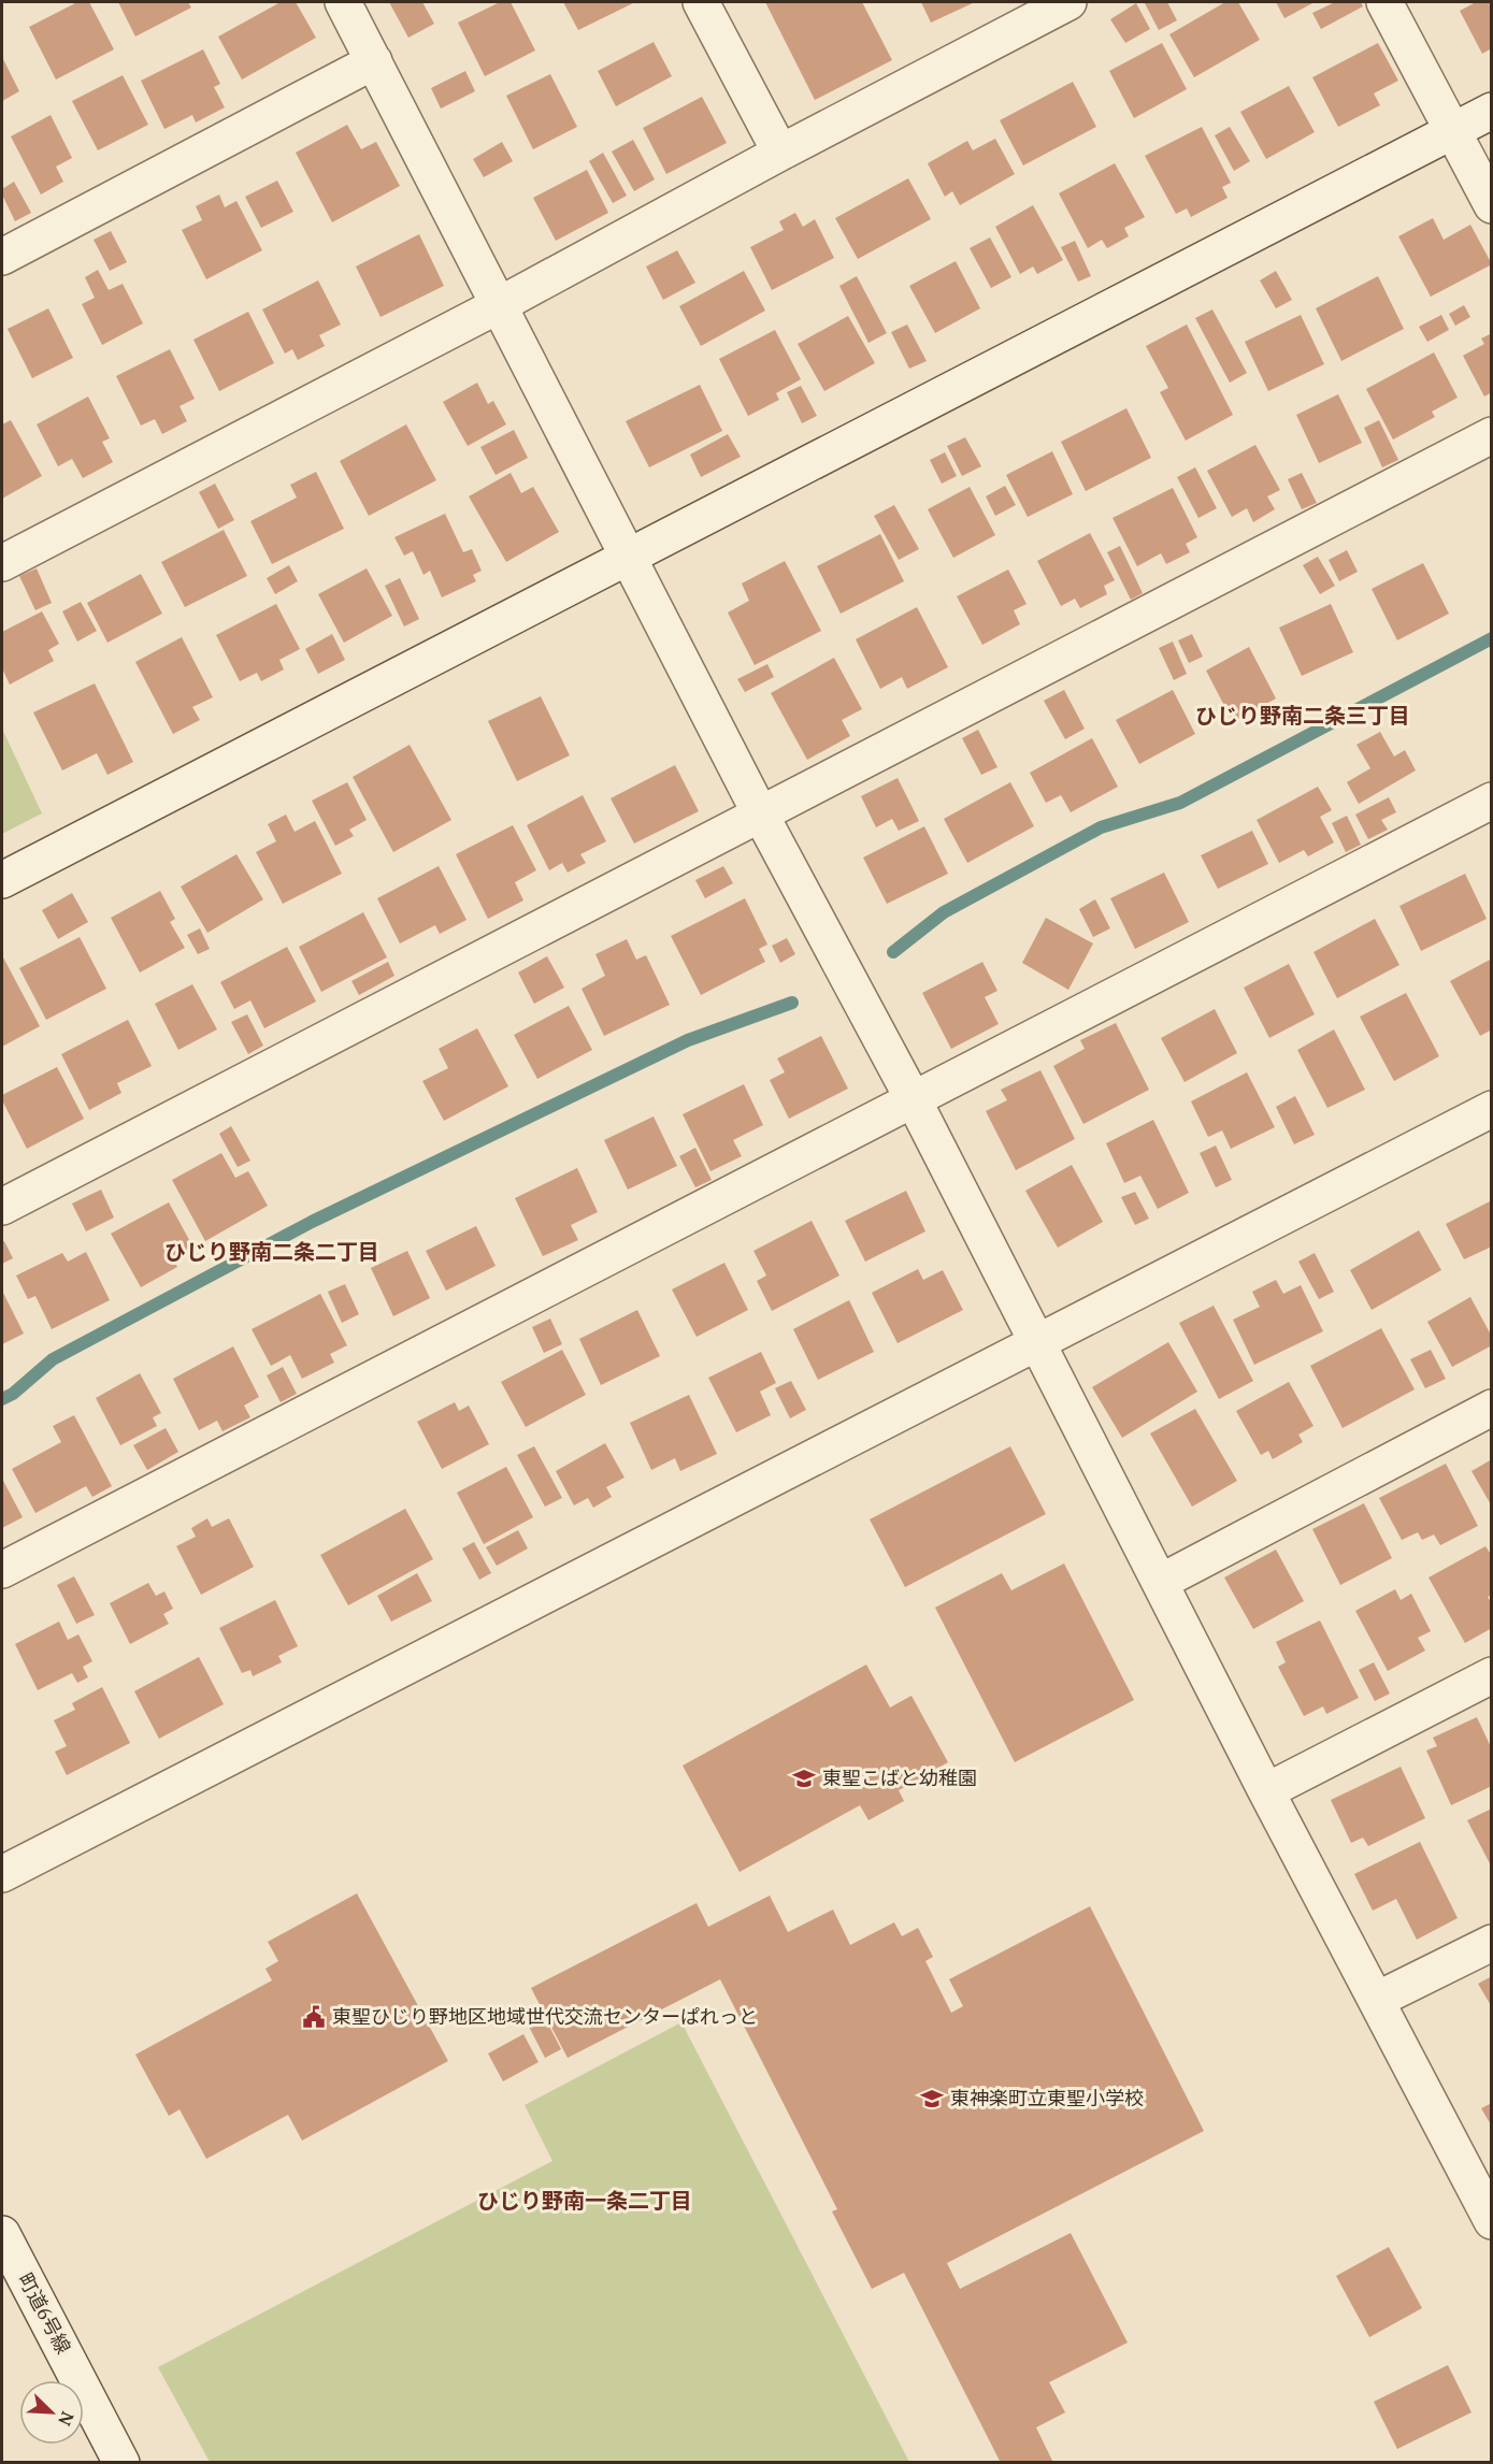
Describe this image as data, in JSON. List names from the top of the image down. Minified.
{"streets":{"street":["町道6号線"]},"districts":["ひじり野南二条三丁目","ひじり野南二条二丁目","ひじり野南一条二丁目"],"places":{"school or university":["東聖こばと幼稚園","東神楽町立東聖小学校"],"public building":["東聖ひじり野地区地域世代交流センターぱれっと"]},"north":"bottom right"}
